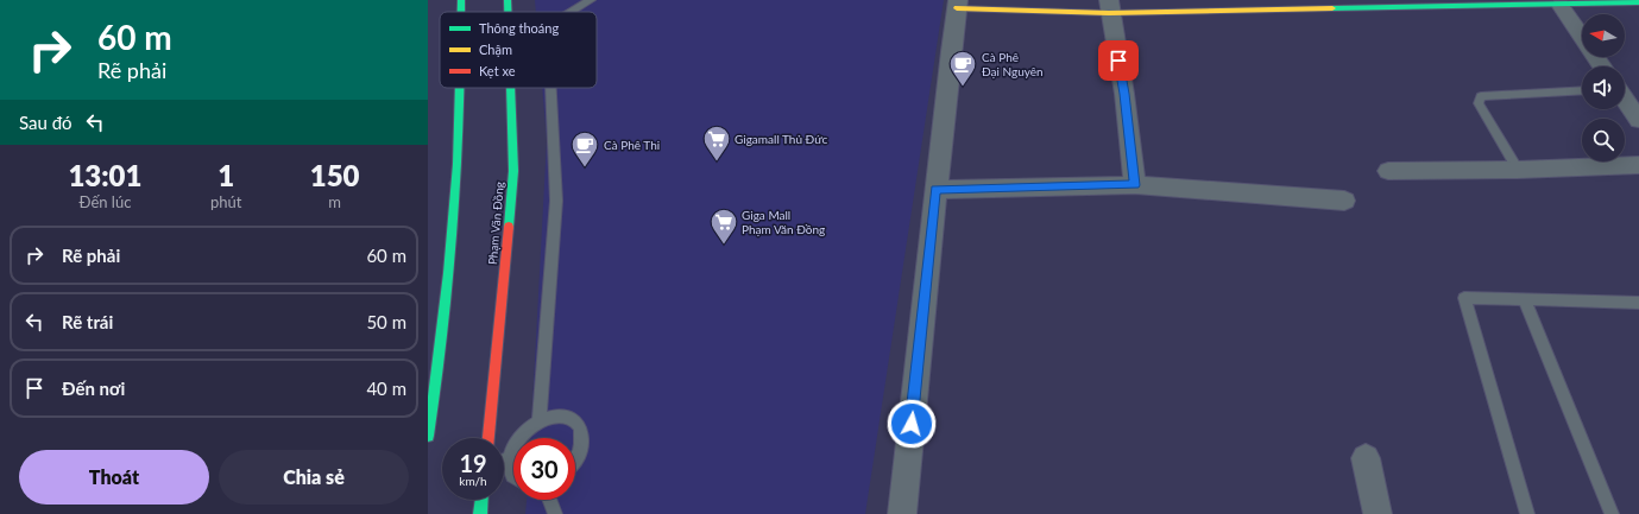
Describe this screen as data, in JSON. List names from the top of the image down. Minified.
{"streets":{"main road":["Phạm Văn Đồng"]},"places":{"cafe":["Cà Phê Đại Nguyên","Cà Phê Thi"],"supermarket":["Gigamall Thủ Đức","Giga Mall Phạm Văn Đồng"]},"legend":["Thông thoáng","Chậm","Kẹt xe"],"north":"left","page":{"turn":["60 m","Rẽ phải"],"then":"Sau đó","eta":["13:01","Đến lúc","1","phút","150","m"],"list":[{"name":"Rẽ phải","value":"60 m"},{"name":"Rẽ trái","value":"50 m"},{"name":"Đến nơi","value":"40 m"}],"speed":"19 km/h","limit":"30","buttons":["Thoát","Chia sẻ"]}}
